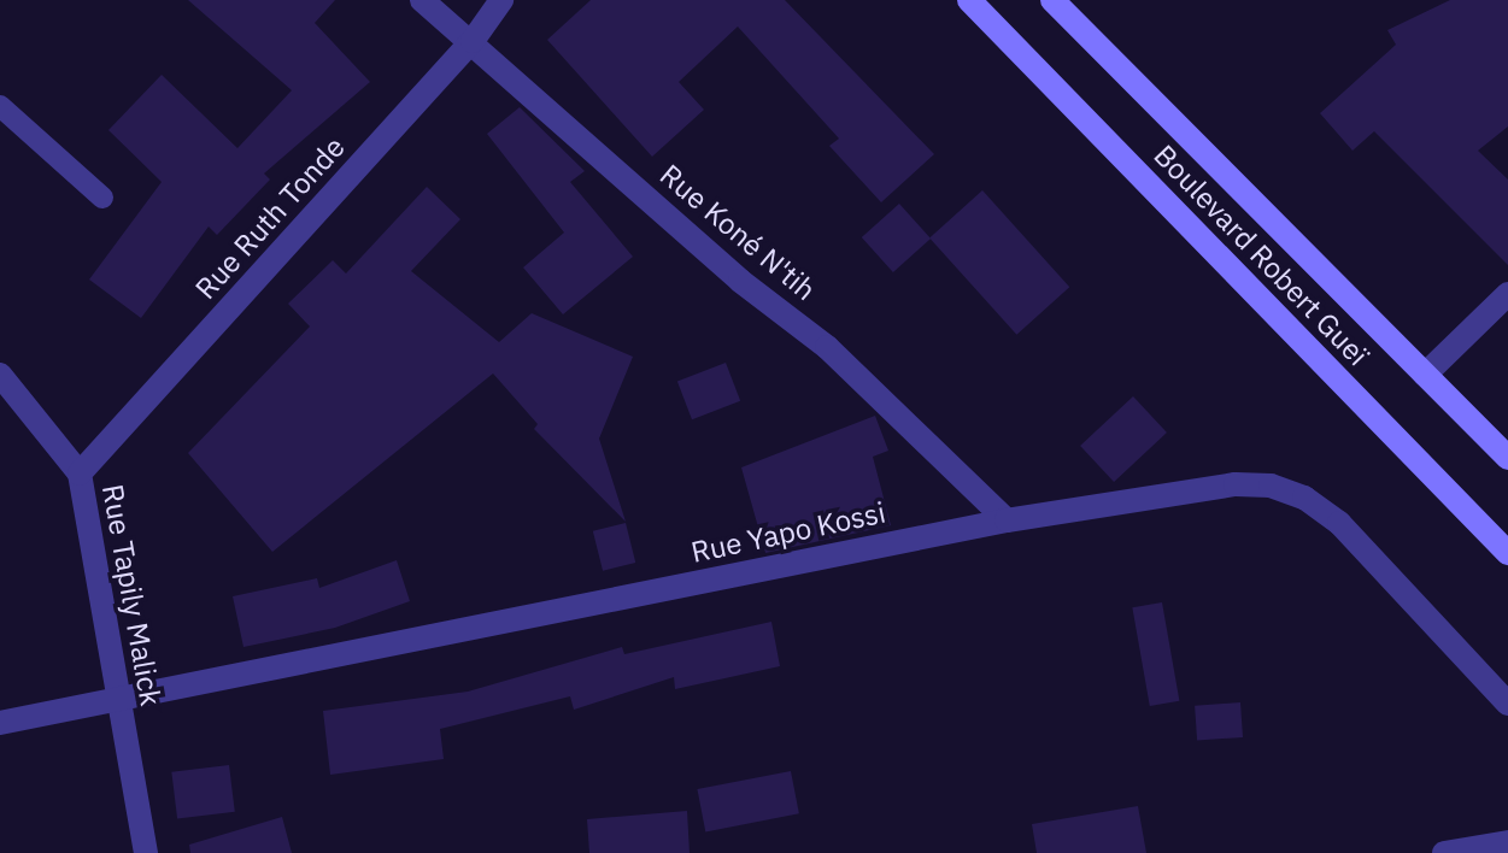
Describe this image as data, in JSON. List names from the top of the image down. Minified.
{"streets":{"main road":["Boulevard Robert Gueï"],"street":["Rue Ruth Tonde","Rue Koné N'tih","Rue Yapo Kossi","Rue Tapily Malick"]},"crossings":[["Rue Ruth Tonde","Rue Koné N'tih"],["Rue Ruth Tonde","Rue Tapily Malick"],["Rue Koné N'tih","Rue Yapo Kossi"],["Rue Yapo Kossi","Rue Tapily Malick"]]}
